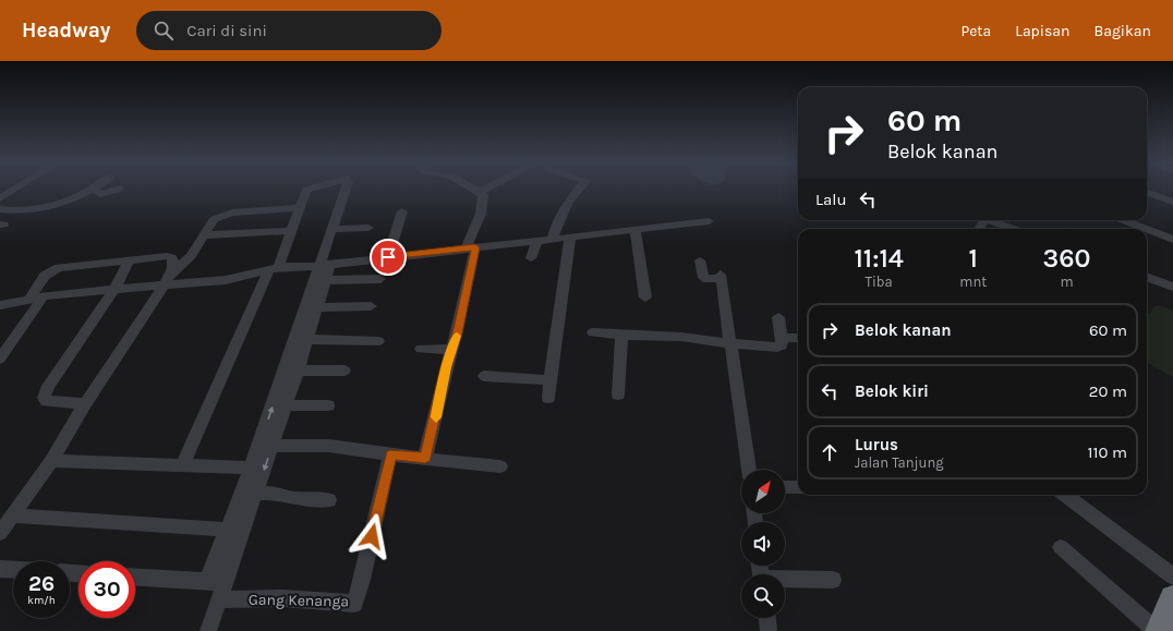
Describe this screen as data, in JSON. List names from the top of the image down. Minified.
{"streets":{"street":["Gang Kenanga"]},"north":"top right","page":{"header":"Headway","search":"Cari di sini","nav":["Peta","Lapisan","Bagikan"],"turn":["60 m","Belok kanan"],"then":"Lalu","eta":["11:14","Tiba","1","mnt","360","m"],"list":[{"name":"Belok kanan","value":"60 m"},{"name":"Belok kiri","value":"20 m"},{"name":"Lurus","note":"Jalan Tanjung","value":"110 m"}],"speed":"26 km/h","limit":"30"}}
